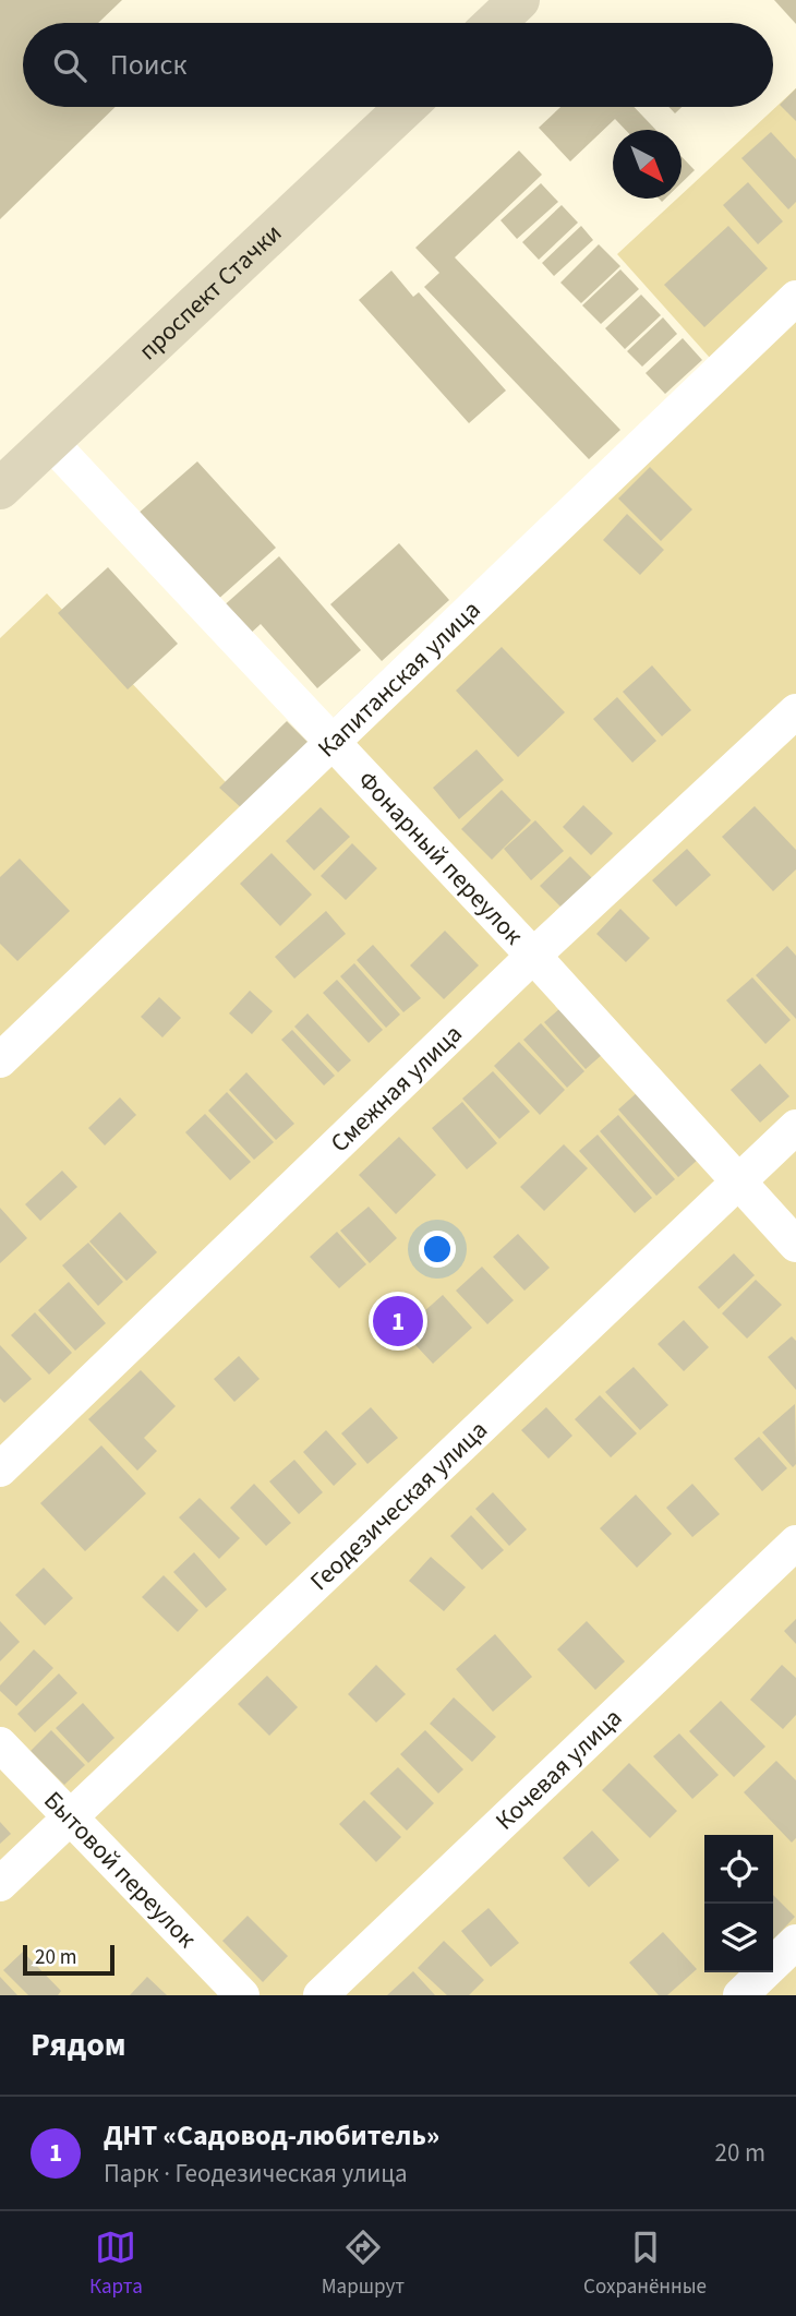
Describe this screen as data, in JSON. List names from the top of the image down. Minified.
{"streets":{"street":["проспект Стачки","Капитанская улица","Фонарный переулок","Смежная улица","Геодезическая улица","Кочевая улица","Бытовой переулок"]},"crossings":[["проспект Стачки","Фонарный переулок"],["Капитанская улица","Фонарный переулок"],["Фонарный переулок","Смежная улица"],["Фонарный переулок","Геодезическая улица"],["Геодезическая улица","Бытовой переулок"]],"scale_bar":"20 m","north":"bottom right","page":{"search":"Поиск","pins":"1","scale":"20 m","heading":"Рядом","list":[{"mark":"1","name":"ДНТ «Садовод-любитель»","note":"Парк · Геодезическая улица","value":"20 m"}],"nav":["Карта","Маршрут","Сохранённые"]}}
